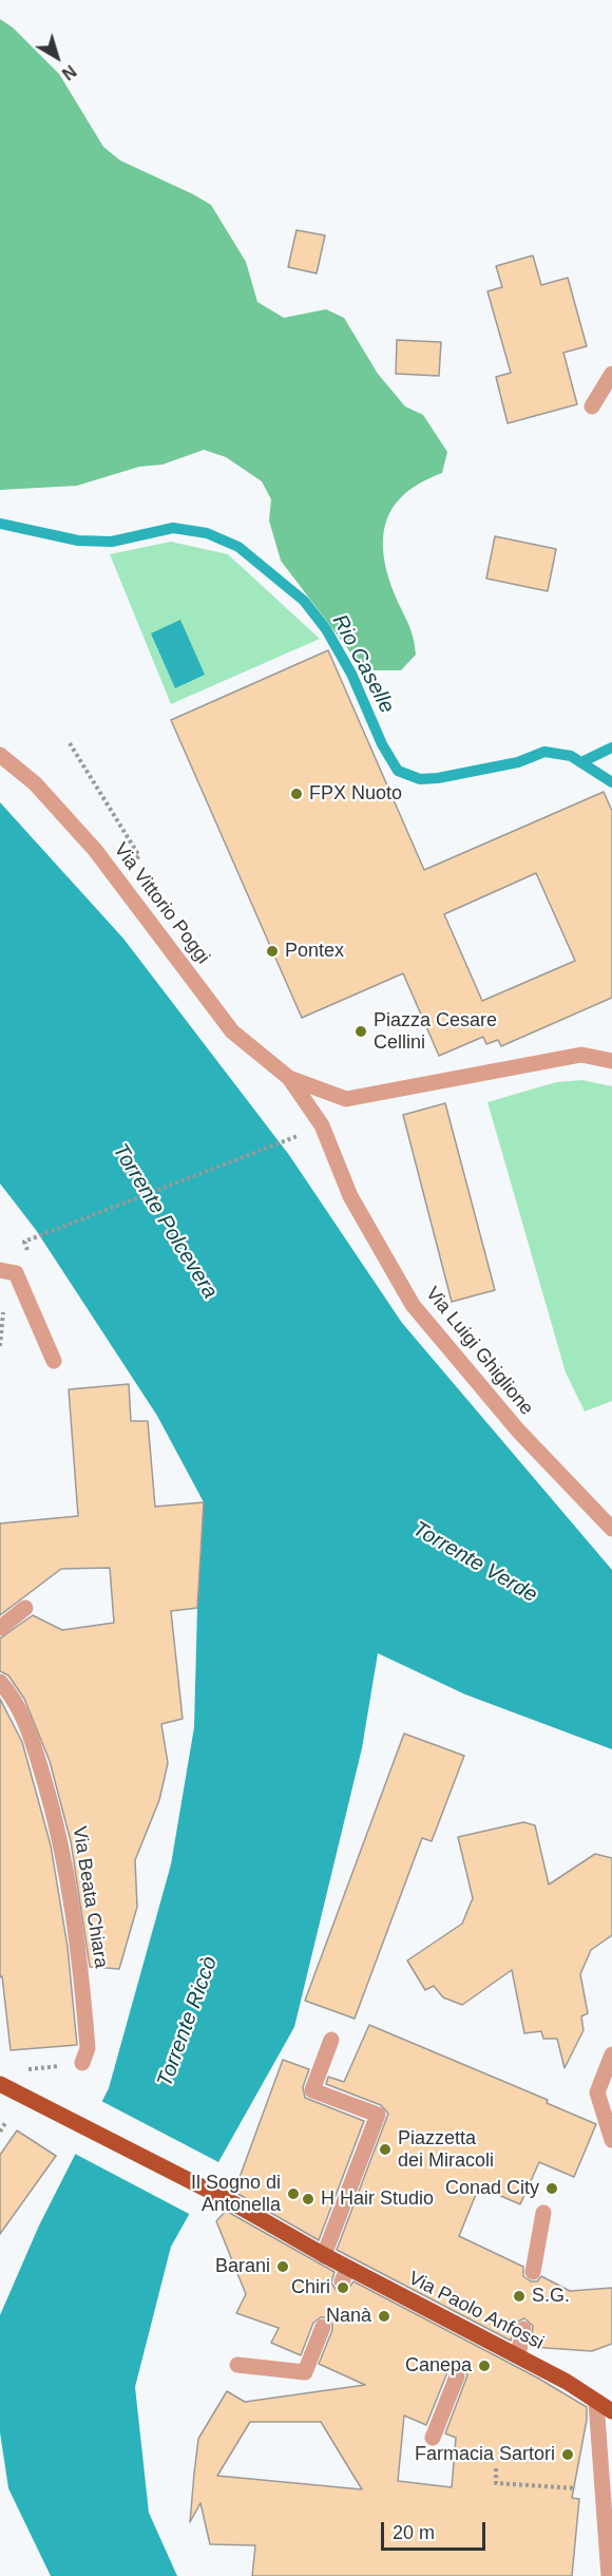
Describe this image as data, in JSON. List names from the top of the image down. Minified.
{"streets":{"main road":["Via Paolo Anfossi"],"street":["Via Vittorio Poggi","Via Luigi Ghiglione","Via Beata Chiara"]},"crossings":[["Via Vittorio Poggi","Via Luigi Ghiglione"]],"water":["Rio Caselle","Torrente Polcevera","Torrente Verde","Torrente Riccò"],"places":["FPX Nuoto","Pontex","Piazza Cesare Cellini","Piazzetta dei Miracoli","Conad City","Il Sogno di Antonella","H Hair Studio","Barani","Chiri","S.G.","Nanà","Canepa","Farmacia Sartori"],"scale_bar":"20 m","north":"bottom right"}
